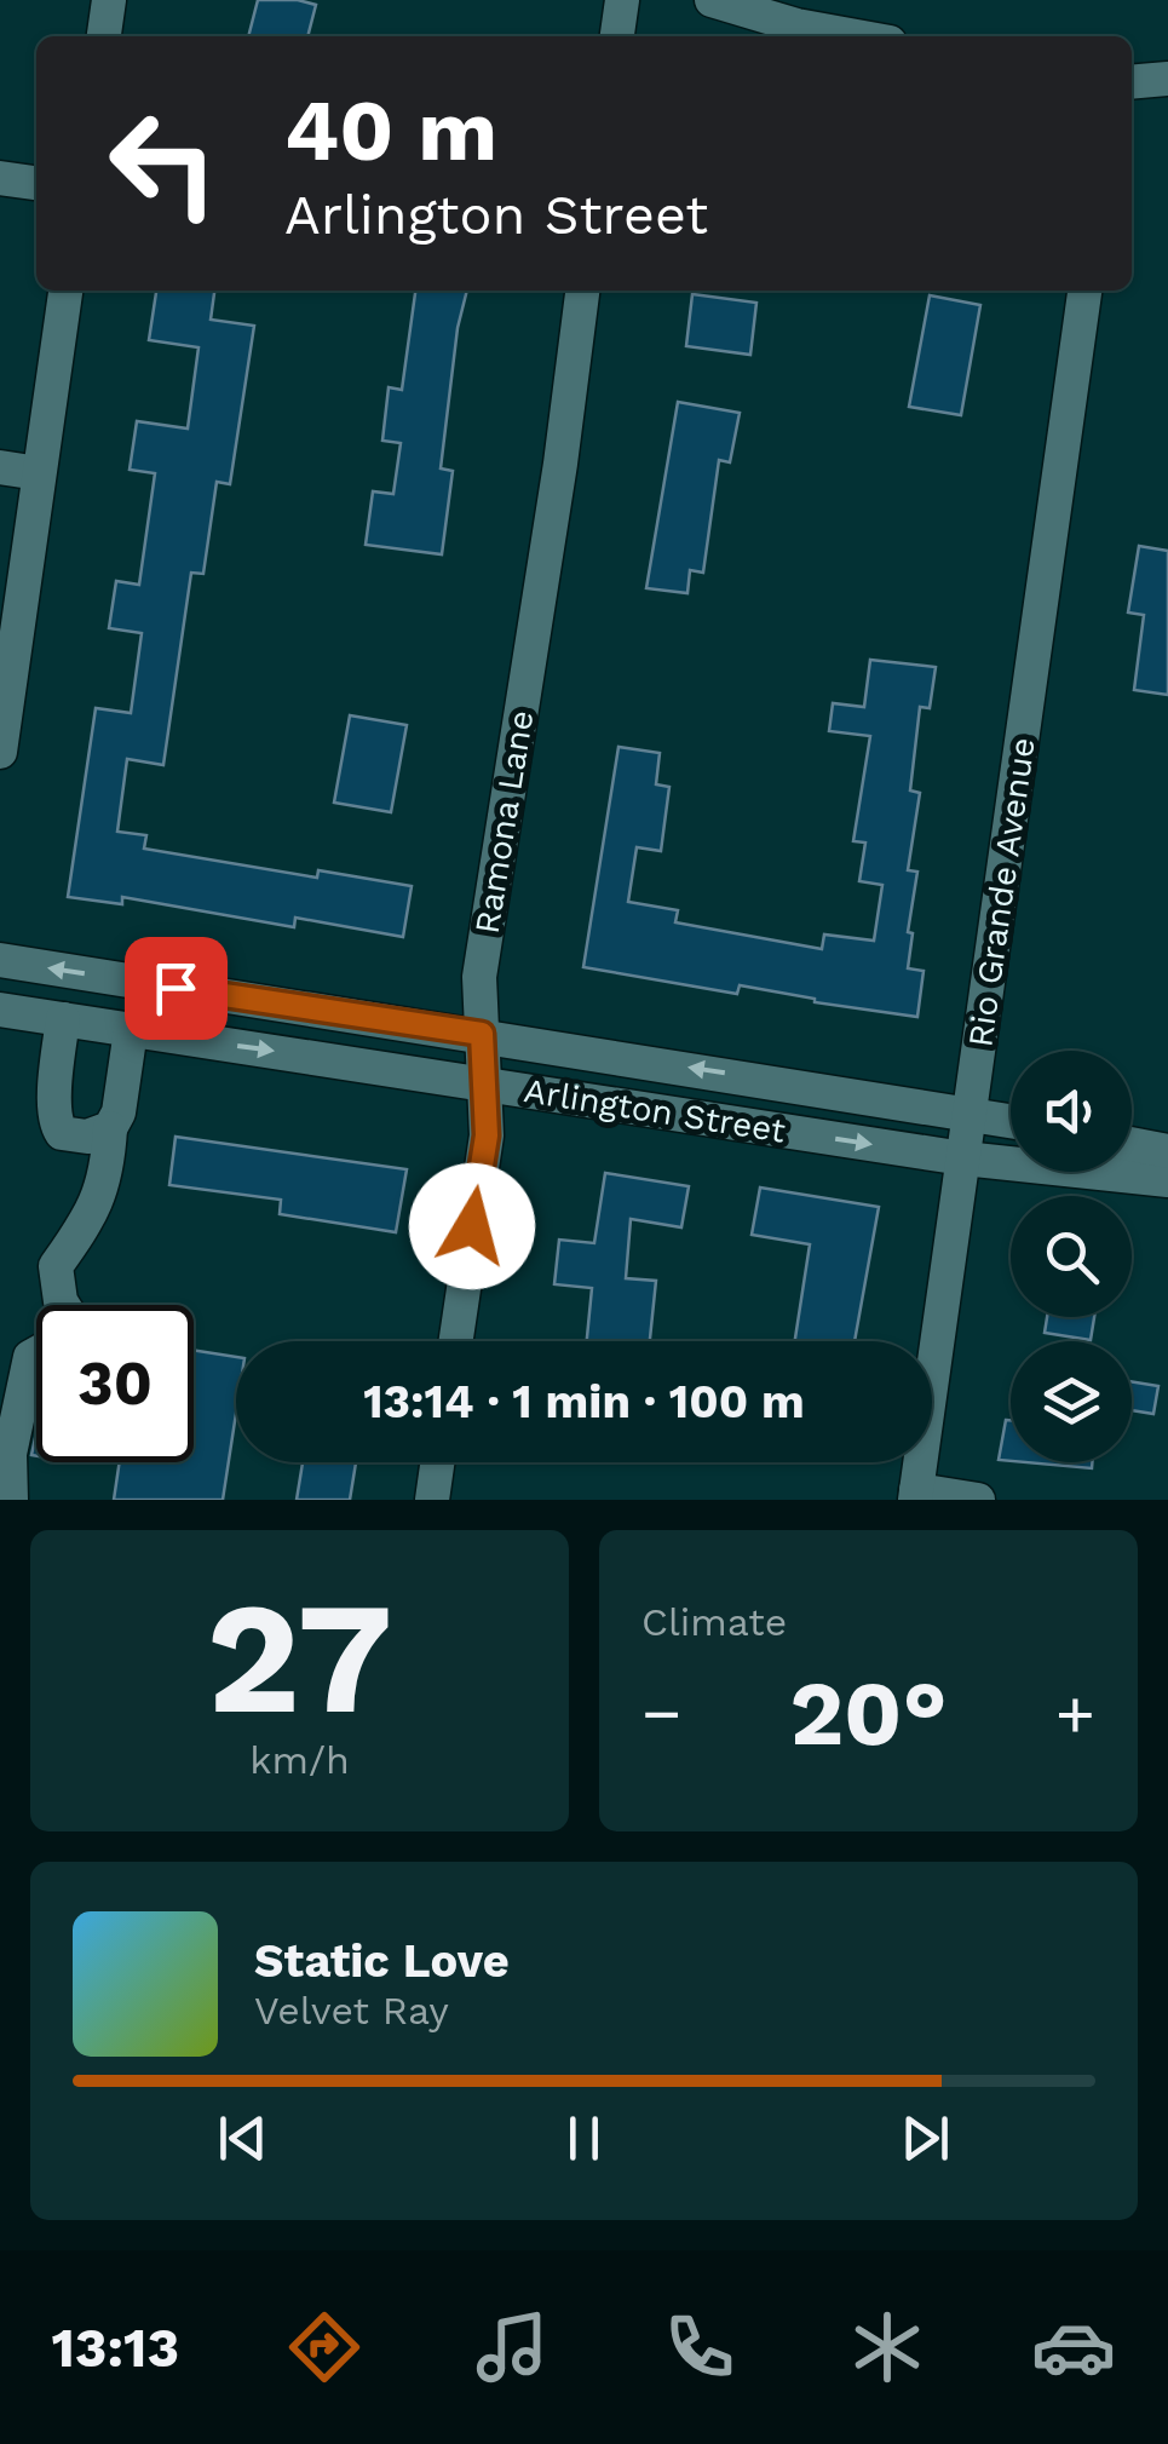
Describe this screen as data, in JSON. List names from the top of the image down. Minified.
{"streets":{"street":["Ramona Lane","Rio Grande Avenue","Arlington Street"]},"crossings":[["Ramona Lane","Arlington Street"],["Rio Grande Avenue","Arlington Street"]],"page":{"turn":["40 m","Arlington Street"],"limit":"30","trip":"13:14 · 1 min · 100 m","tile":[["27","km/h"],"Climate"],"heat":["−","20°","+"],"song":["Static Love","Velvet Ray"],"tabs":"13:13"}}
